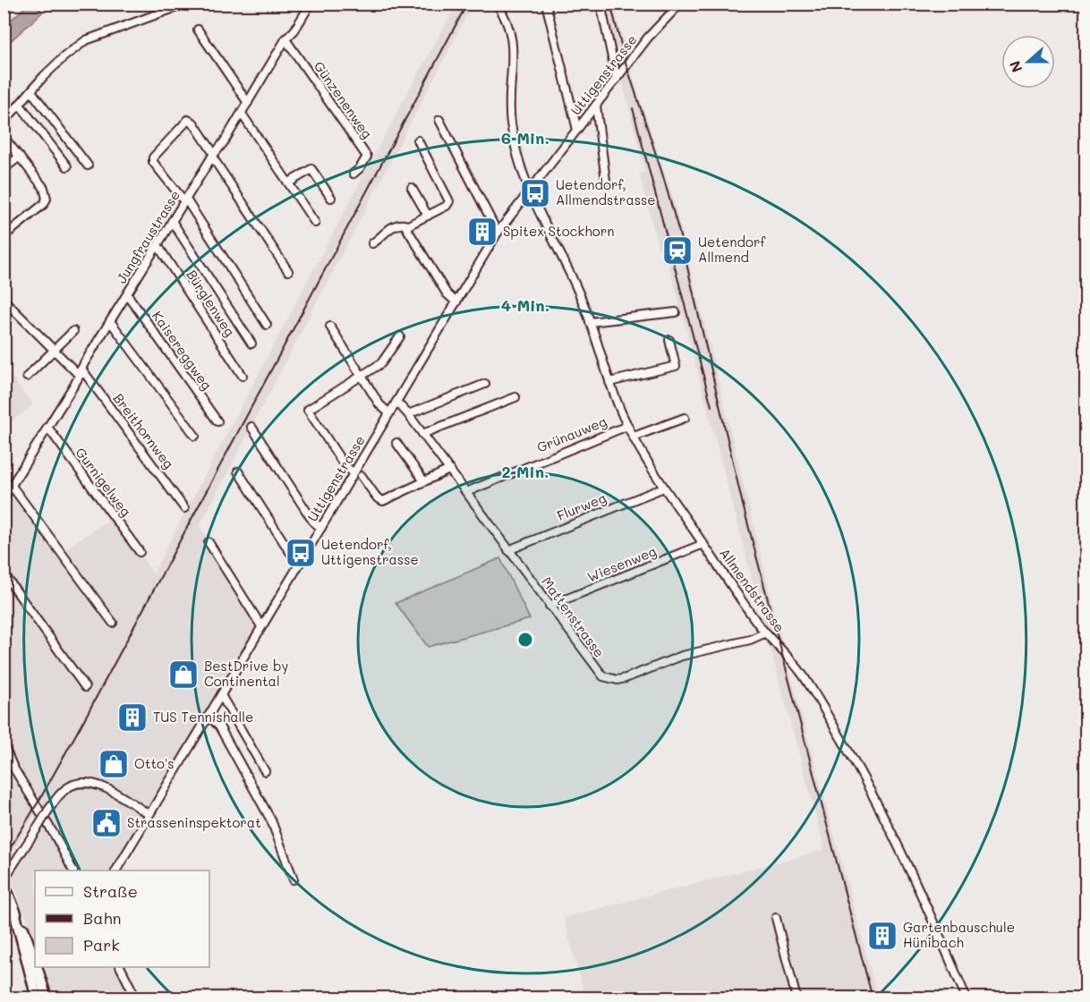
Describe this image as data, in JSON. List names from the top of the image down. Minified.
{"streets":{"street":["Uttigenstrasse","Günzenenweg","Jungfraustrasse","Bürglenweg","Kaisereggweg","Breithornweg","Grünauweg","Gurnigelweg","Flurweg","Wiesenweg","Allmendstrasse","Mattenstrasse"]},"crossings":[["Uttigenstrasse","Allmendstrasse"],["Uttigenstrasse","Mattenstrasse"],["Günzenenweg","Jungfraustrasse"],["Jungfraustrasse","Bürglenweg"],["Jungfraustrasse","Kaisereggweg"],["Jungfraustrasse","Breithornweg"],["Jungfraustrasse","Gurnigelweg"],["Grünauweg","Allmendstrasse"],["Grünauweg","Mattenstrasse"],["Flurweg","Allmendstrasse"],["Flurweg","Mattenstrasse"],["Wiesenweg","Allmendstrasse"],["Wiesenweg","Mattenstrasse"],["Allmendstrasse","Mattenstrasse"]],"places":{"bus stop":["Uetendorf, Allmendstrasse","Uetendorf, Uttigenstrasse"],"building":["Spitex Stockhorn","TUS Tennishalle","Gartenbauschule Hünibach"],"station":["Uetendorf Allmend"],"shop":["BestDrive by Continental","Otto's"],"public building":["Strasseninspektorat"]},"legend":["Straße","Bahn","Park"],"north":"left","rings":["6 Min.","4 Min.","2 Min."]}
